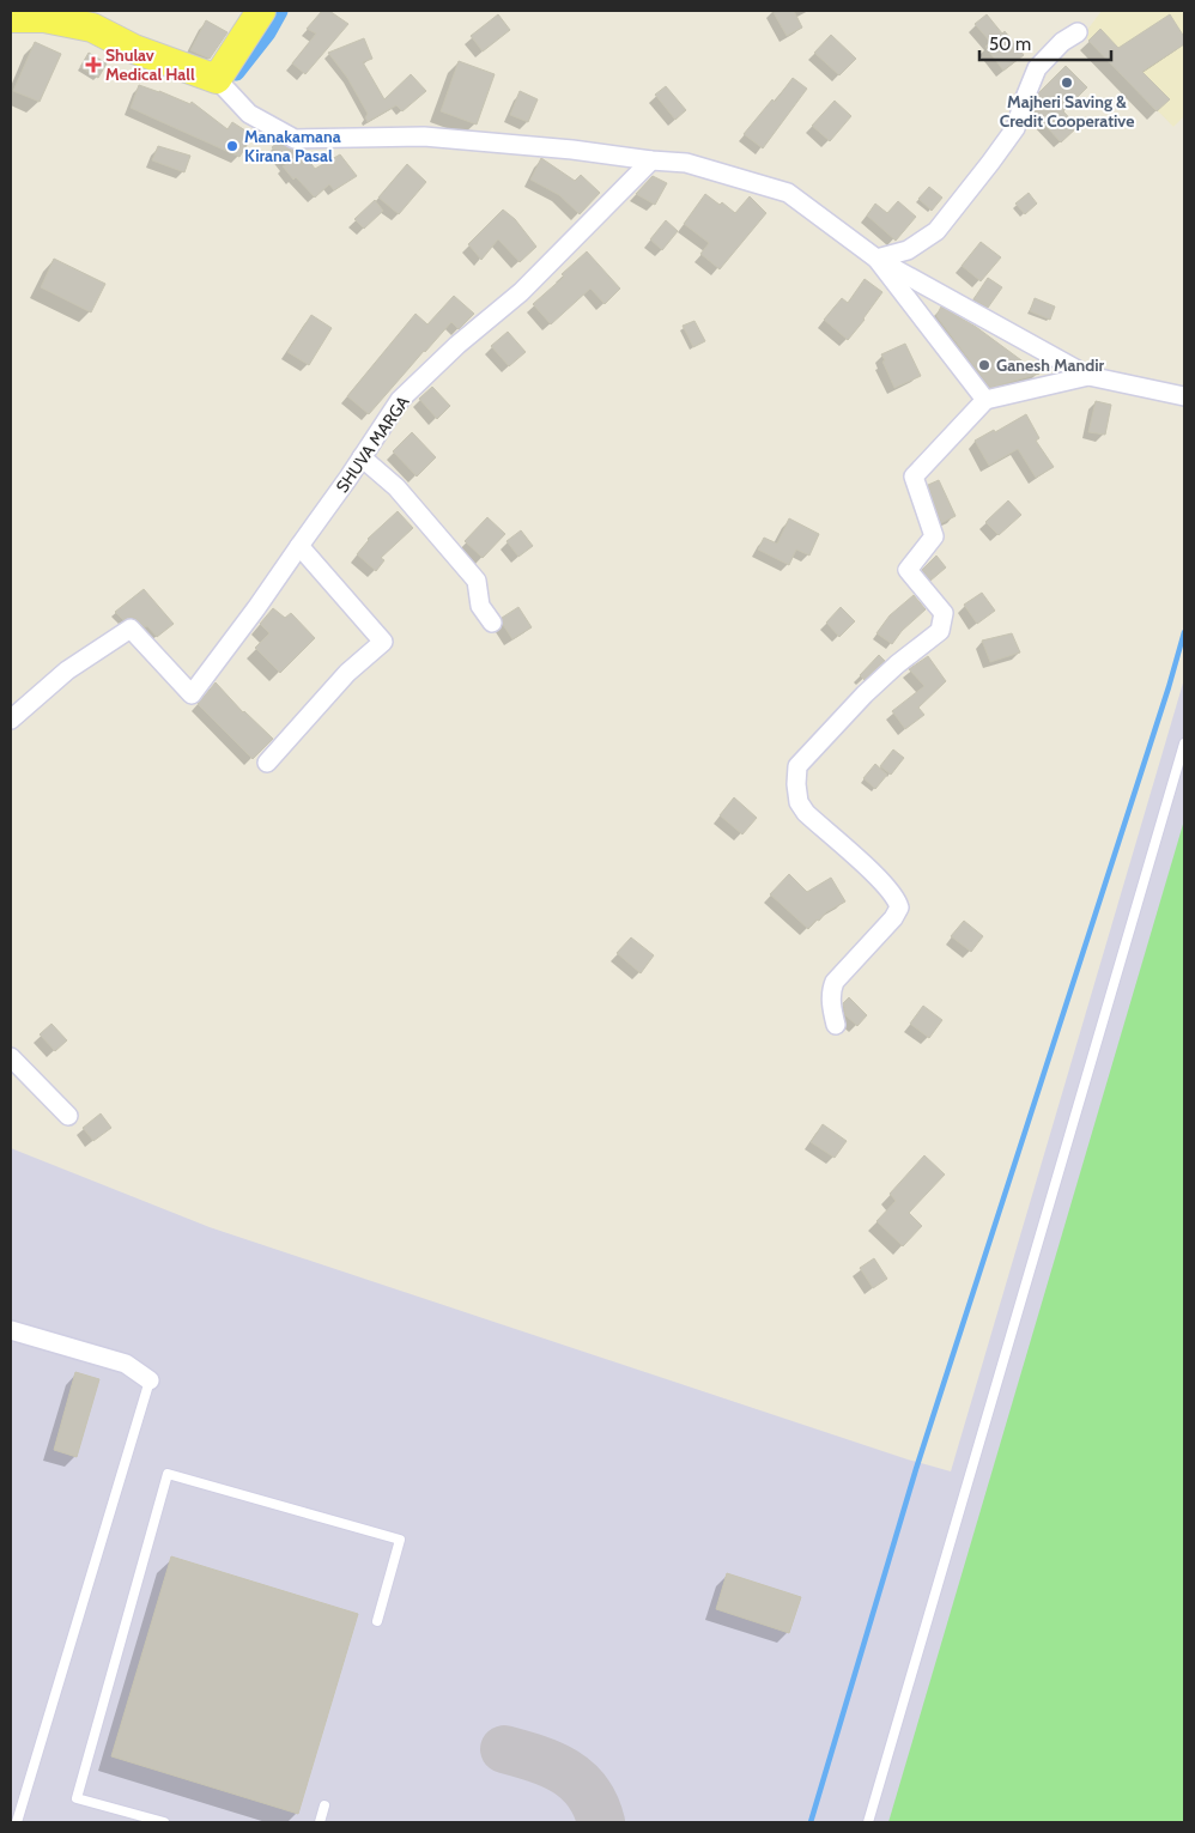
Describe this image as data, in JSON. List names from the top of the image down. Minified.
{"streets":{"street":["SHUVA MARGA"]},"places":{"health":["Shulav Medical Hall"],"other":["Majheri Saving & Credit Cooperative","Manakamana Kirana Pasal","Ganesh Mandir"]},"scale_bar":"50 m"}
